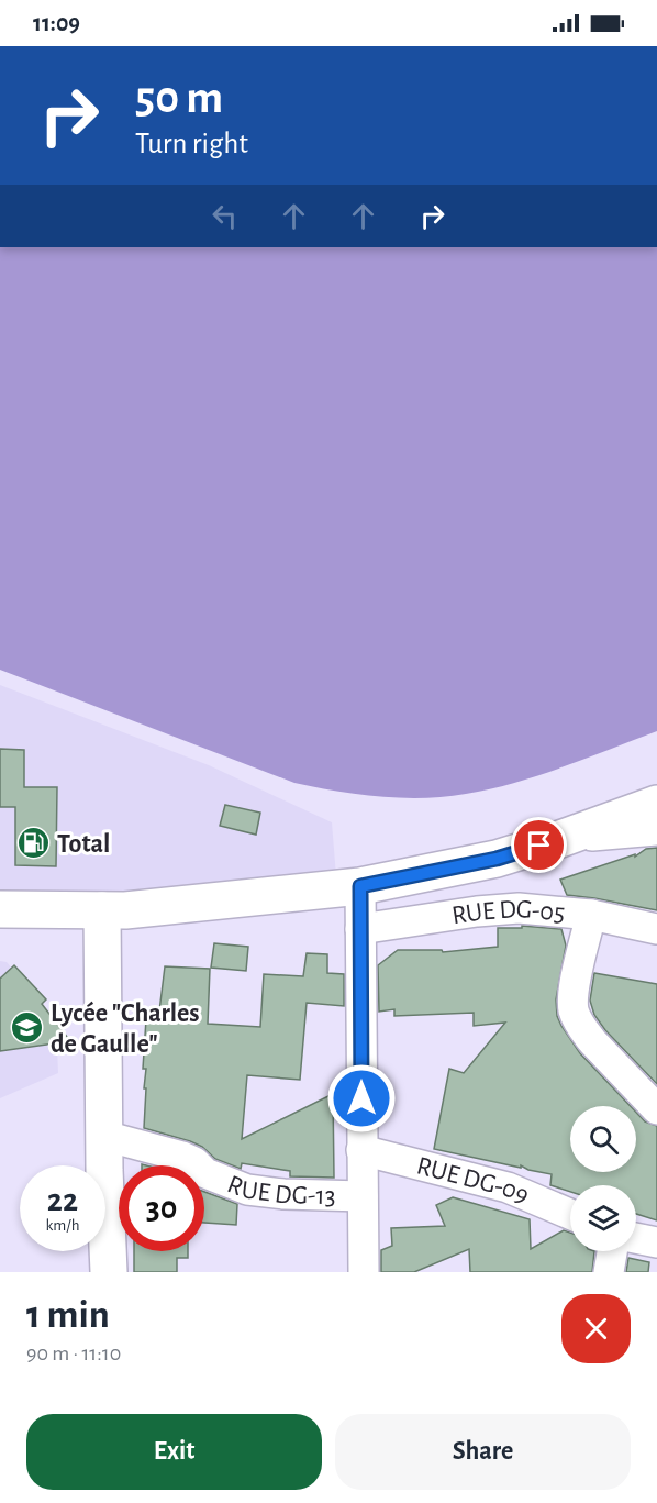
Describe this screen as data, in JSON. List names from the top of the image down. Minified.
{"streets":{"street":["RUE DG-05","RUE DG-09","RUE DG-13"]},"places":{"fuel station":["Total"],"school or university":["Lycée \"Charles de Gaulle\""]},"page":{"status":"11:09","turn":["50 m","Turn right"],"speed":"22 km/h","limit":"30","heading":["1 min","90 m · 11:10"],"buttons":["Exit","Share"]}}
